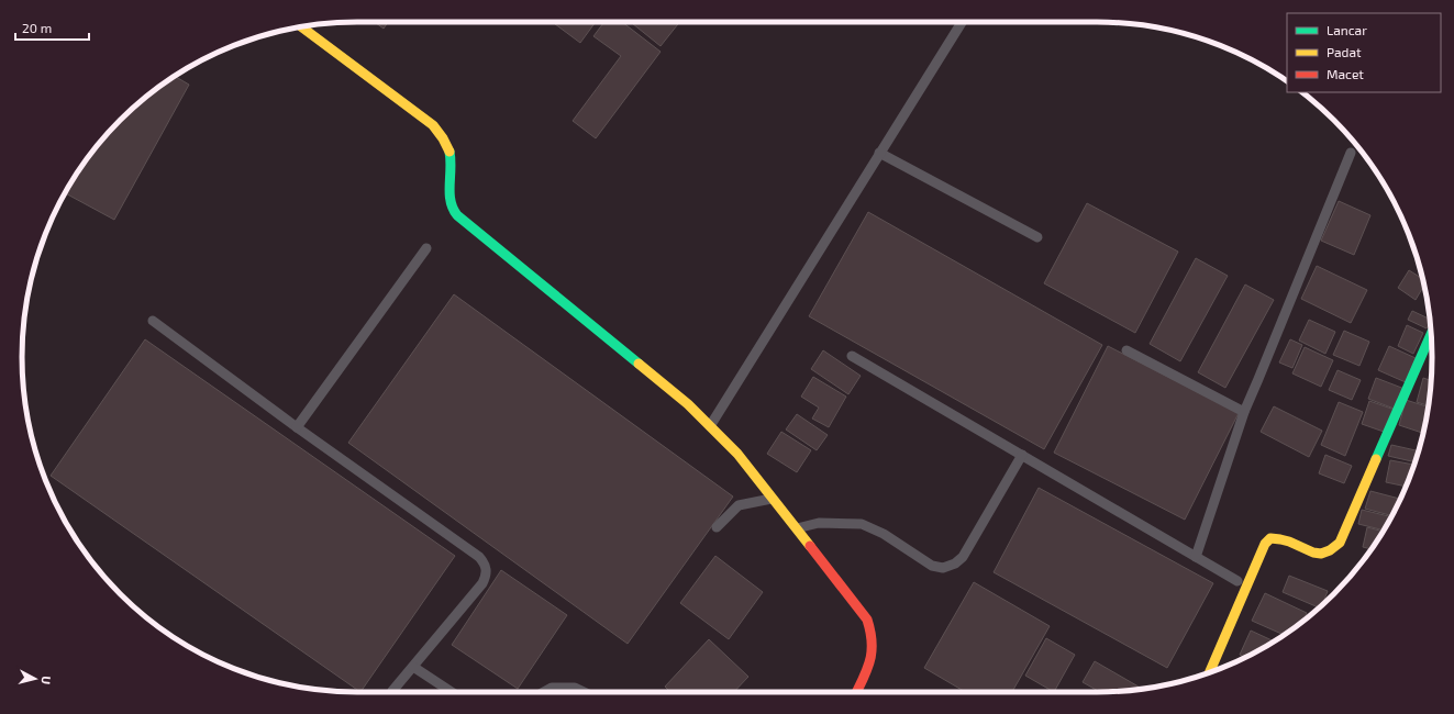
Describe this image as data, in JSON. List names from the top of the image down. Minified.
{"legend":["Lancar","Padat","Macet"],"scale_bar":"20 m","north":"right"}
